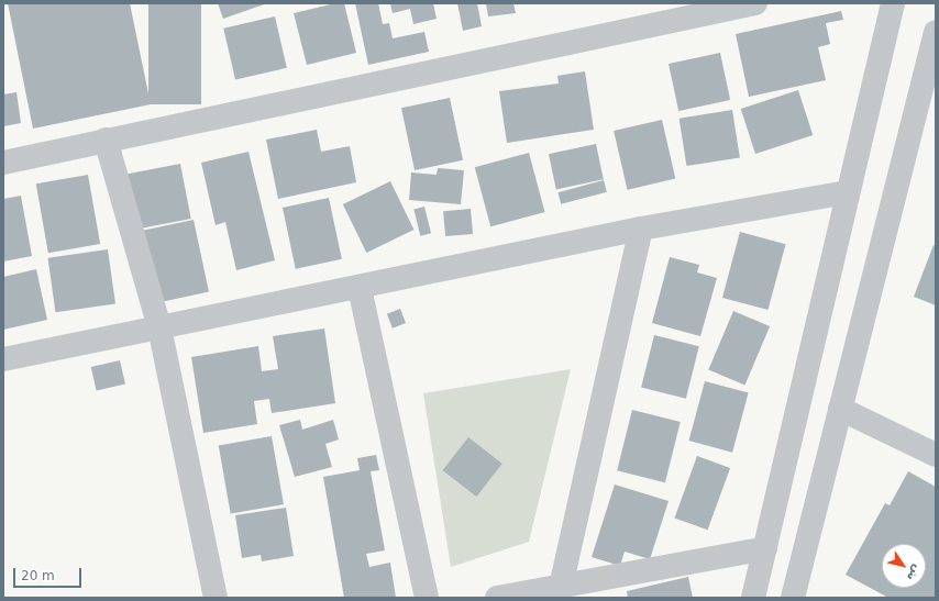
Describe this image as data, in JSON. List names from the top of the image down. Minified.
{"scale_bar":"20 m","north":"bottom right"}
